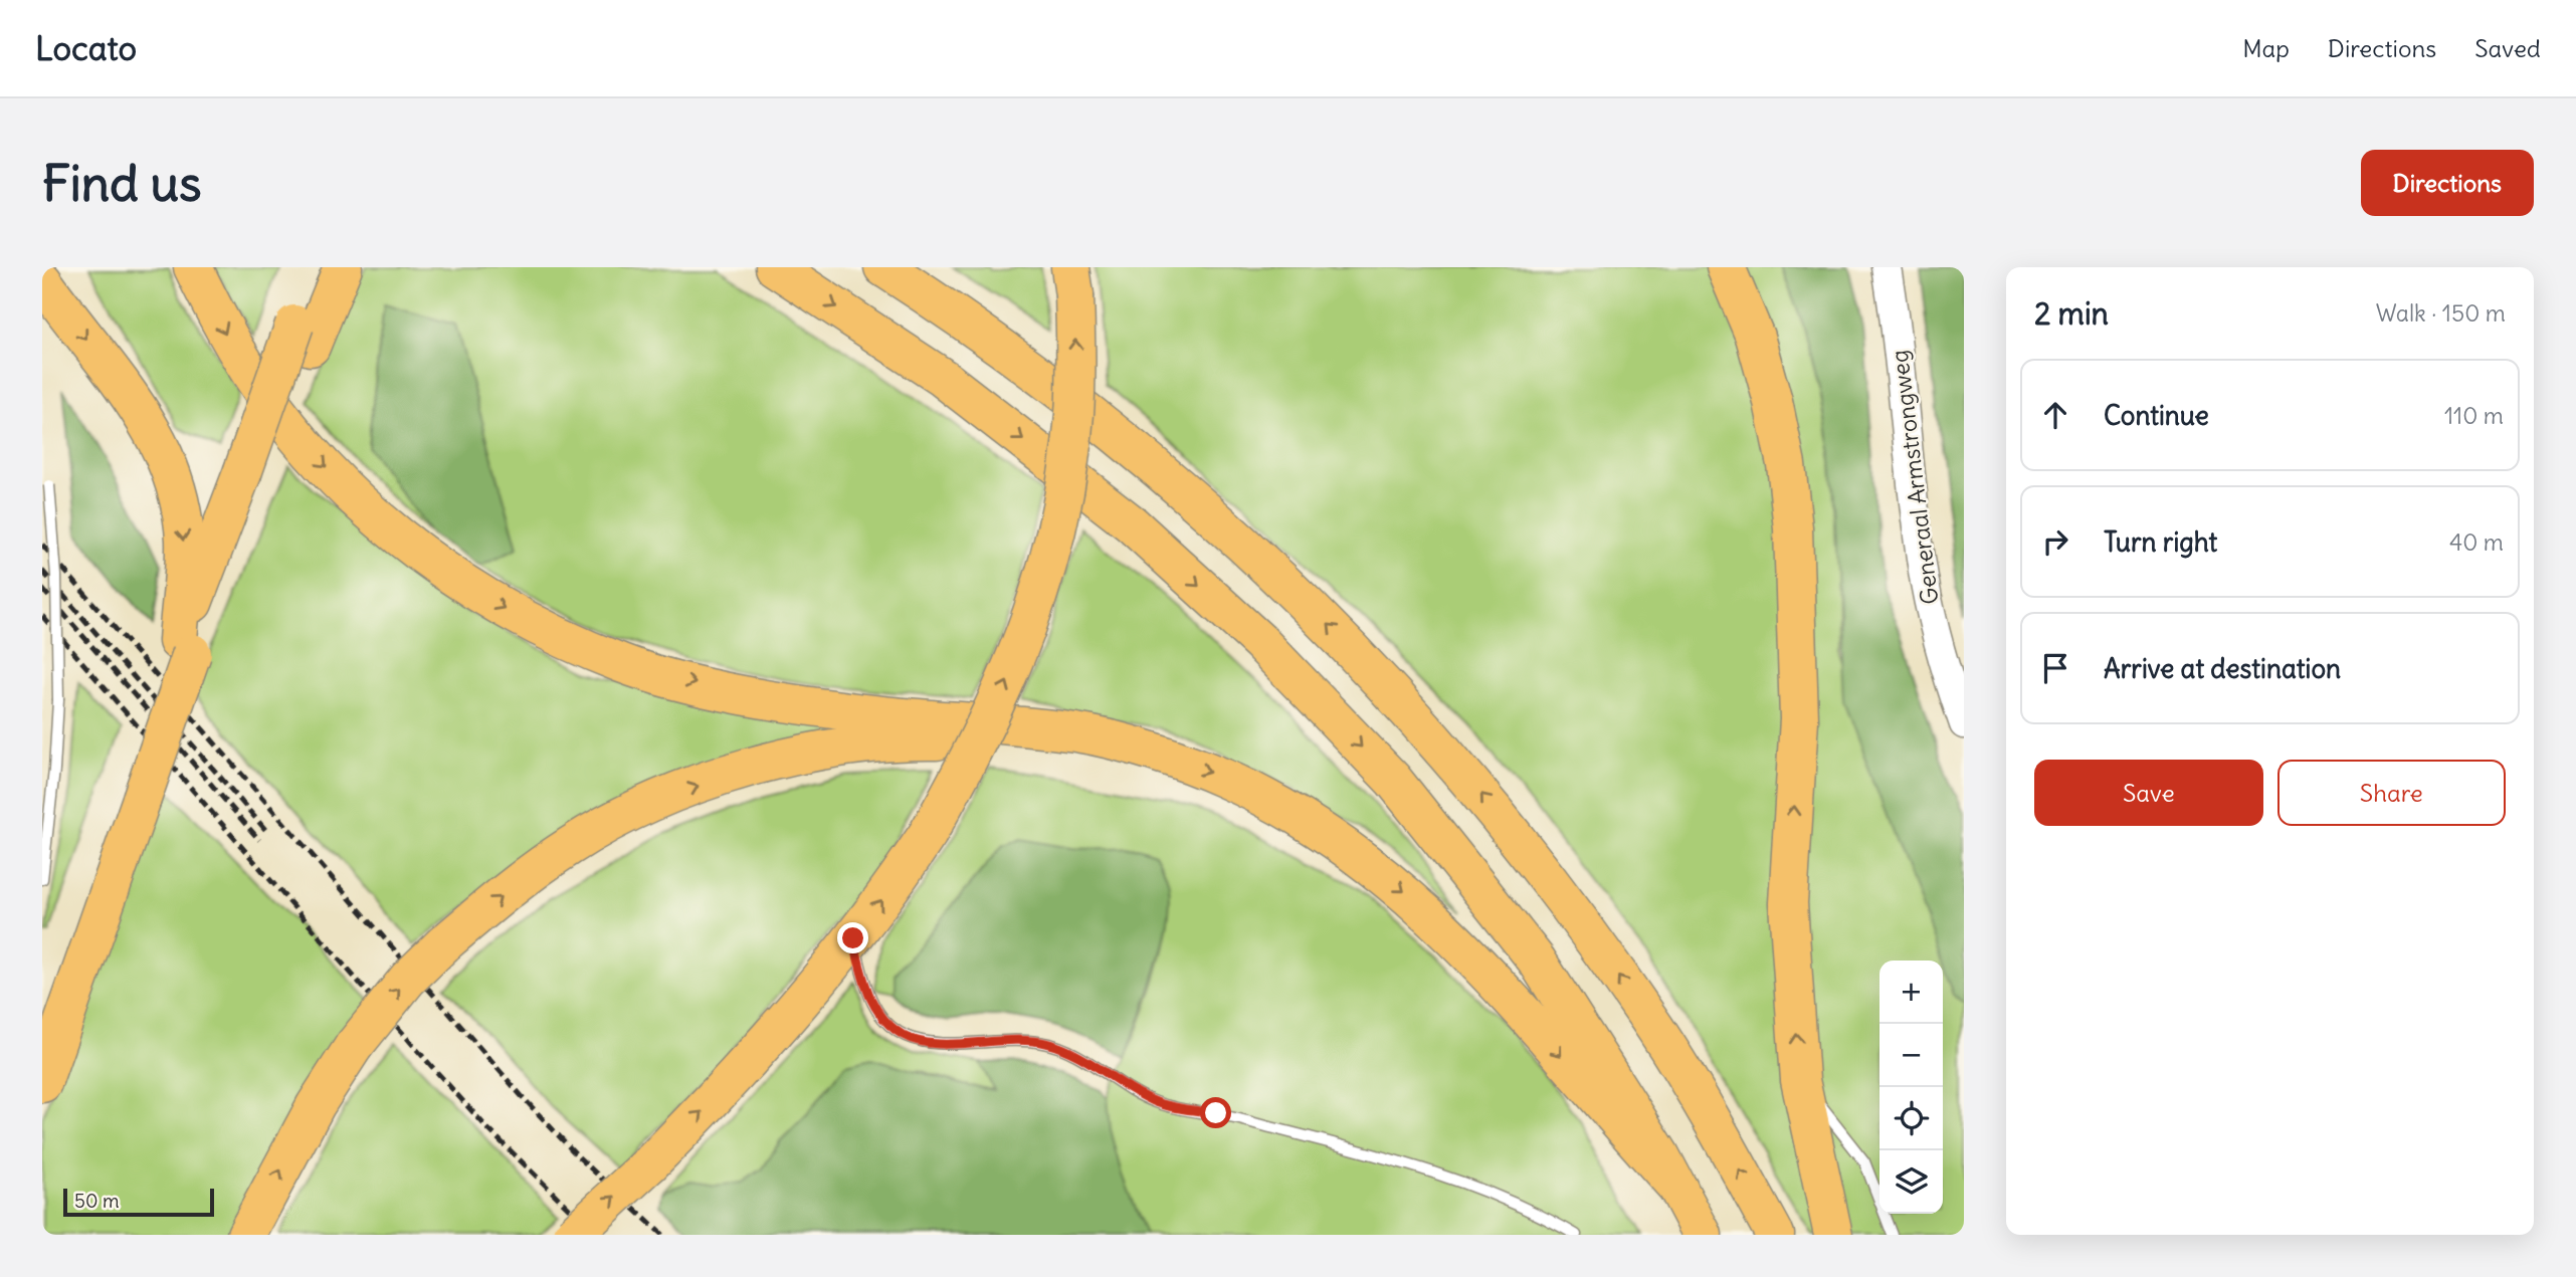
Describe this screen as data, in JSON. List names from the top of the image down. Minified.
{"streets":{"street":["Generaal Armstrongweg"]},"scale_bar":"50 m","page":{"header":"Locato","nav":["Map","Directions","Saved"],"buttons":["Directions",["Save","Share"]],"title":"Find us","heading":["2 min","Walk · 150 m"],"list":[["Continue","110 m"],["Turn right","40 m"],"Arrive at destination"],"map_buttons":["+","−"],"scale":"50 m"}}
